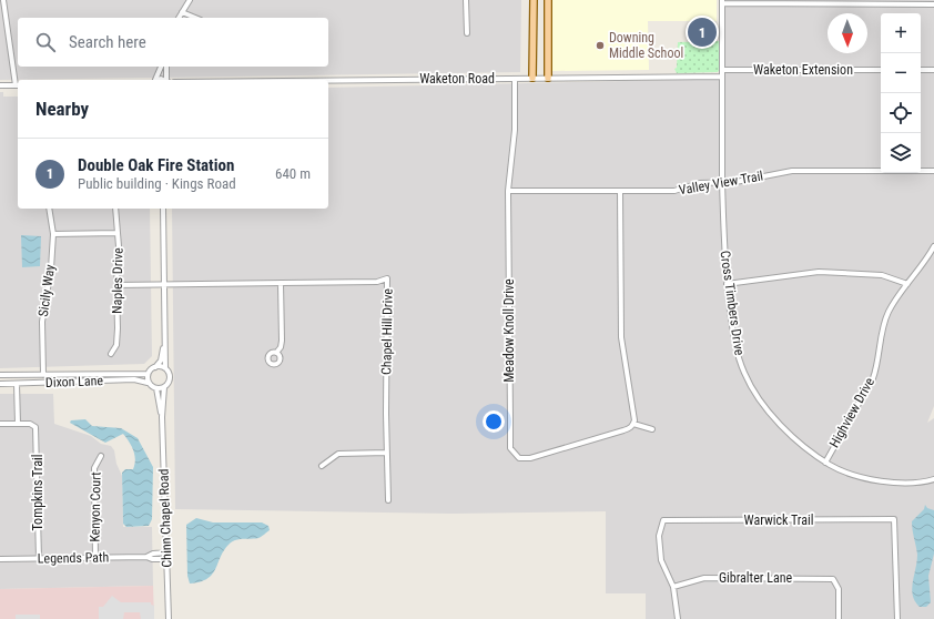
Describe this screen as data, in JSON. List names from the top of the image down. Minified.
{"streets":{"street":["Waketon Extension","Waketon Road","Valley View Trail","Naples Drive","Sicily Way","Cross Timbers Drive","Meadow Knoll Drive","Chapel Hill Drive","Dixon Lane","Highview Drive","Tompkins Trail","Kenyon Court","Chinn Chapel Road","Warwick Trail","Legends Path","Gibralter Lane"]},"crossings":[["Waketon Extension","Cross Timbers Drive"],["Waketon Road","Cross Timbers Drive"],["Waketon Road","Meadow Knoll Drive"],["Valley View Trail","Cross Timbers Drive"],["Valley View Trail","Meadow Knoll Drive"],["Naples Drive","Chapel Hill Drive"],["Sicily Way","Dixon Lane"],["Cross Timbers Drive","Highview Drive"],["Dixon Lane","Chinn Chapel Road"],["Tompkins Trail","Legends Path"],["Kenyon Court","Legends Path"],["Chinn Chapel Road","Legends Path"],["Warwick Trail","Gibralter Lane"]],"places":["Downing Middle School"],"north":"bottom","page":{"map_buttons":["+","−"],"pins":"1","search":"Search here","heading":"Nearby","list":[{"mark":"1","name":"Double Oak Fire Station","note":"Public building · Kings Road","value":"640 m"}]}}
